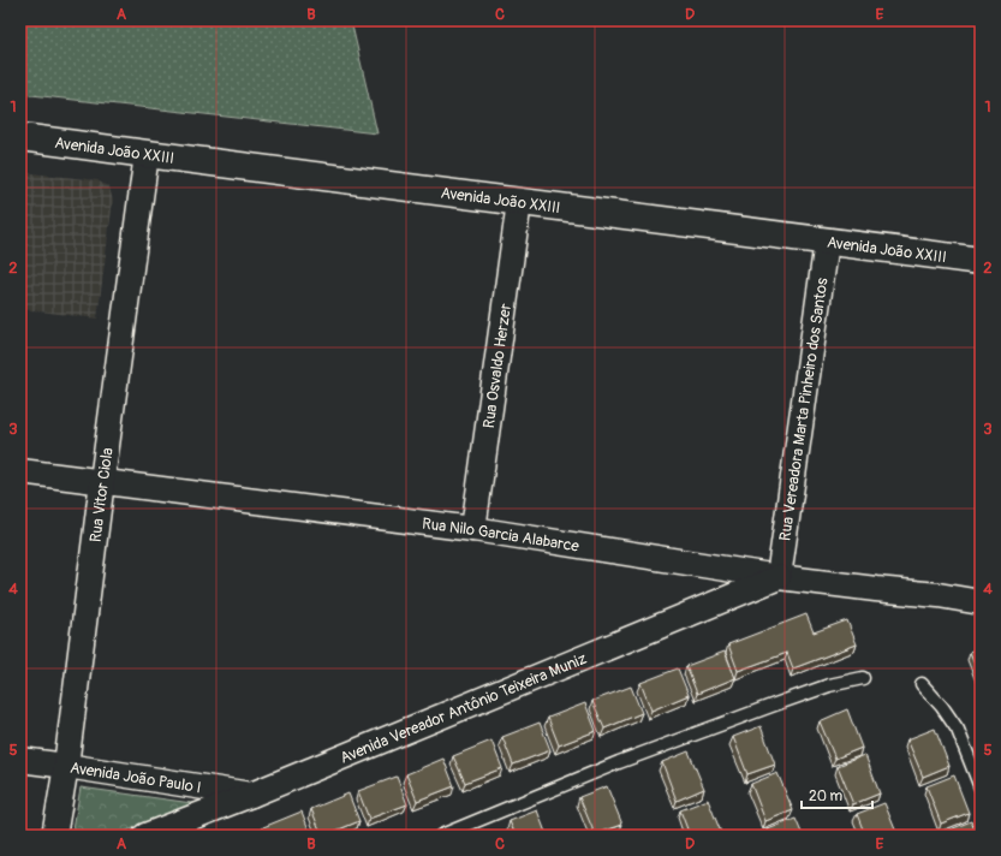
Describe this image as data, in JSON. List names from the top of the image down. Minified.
{"streets":{"main road":["Avenida João XXIII"],"street":["Rua Osvaldo Herzer","Rua Vereadora Marta Pinheiro dos Santos","Rua Vitor Ciola","Rua Nilo Garcia Alabarce","Avenida Vereador Antônio Teixeira Muniz","Avenida João Paulo I"]},"crossings":[["Avenida João XXIII","Rua Osvaldo Herzer"],["Avenida João XXIII","Rua Vereadora Marta Pinheiro dos Santos"],["Avenida João XXIII","Rua Vitor Ciola"],["Rua Osvaldo Herzer","Rua Nilo Garcia Alabarce"],["Rua Vereadora Marta Pinheiro dos Santos","Rua Nilo Garcia Alabarce"],["Rua Vereadora Marta Pinheiro dos Santos","Avenida Vereador Antônio Teixeira Muniz"],["Rua Vitor Ciola","Rua Nilo Garcia Alabarce"],["Rua Vitor Ciola","Avenida João Paulo I"],["Rua Nilo Garcia Alabarce","Avenida Vereador Antônio Teixeira Muniz"],["Avenida Vereador Antônio Teixeira Muniz","Avenida João Paulo I"]],"scale_bar":"20 m","grid":{"columns":["A","B","C","D","E"],"rows":["1","2","3","4","5"]}}
